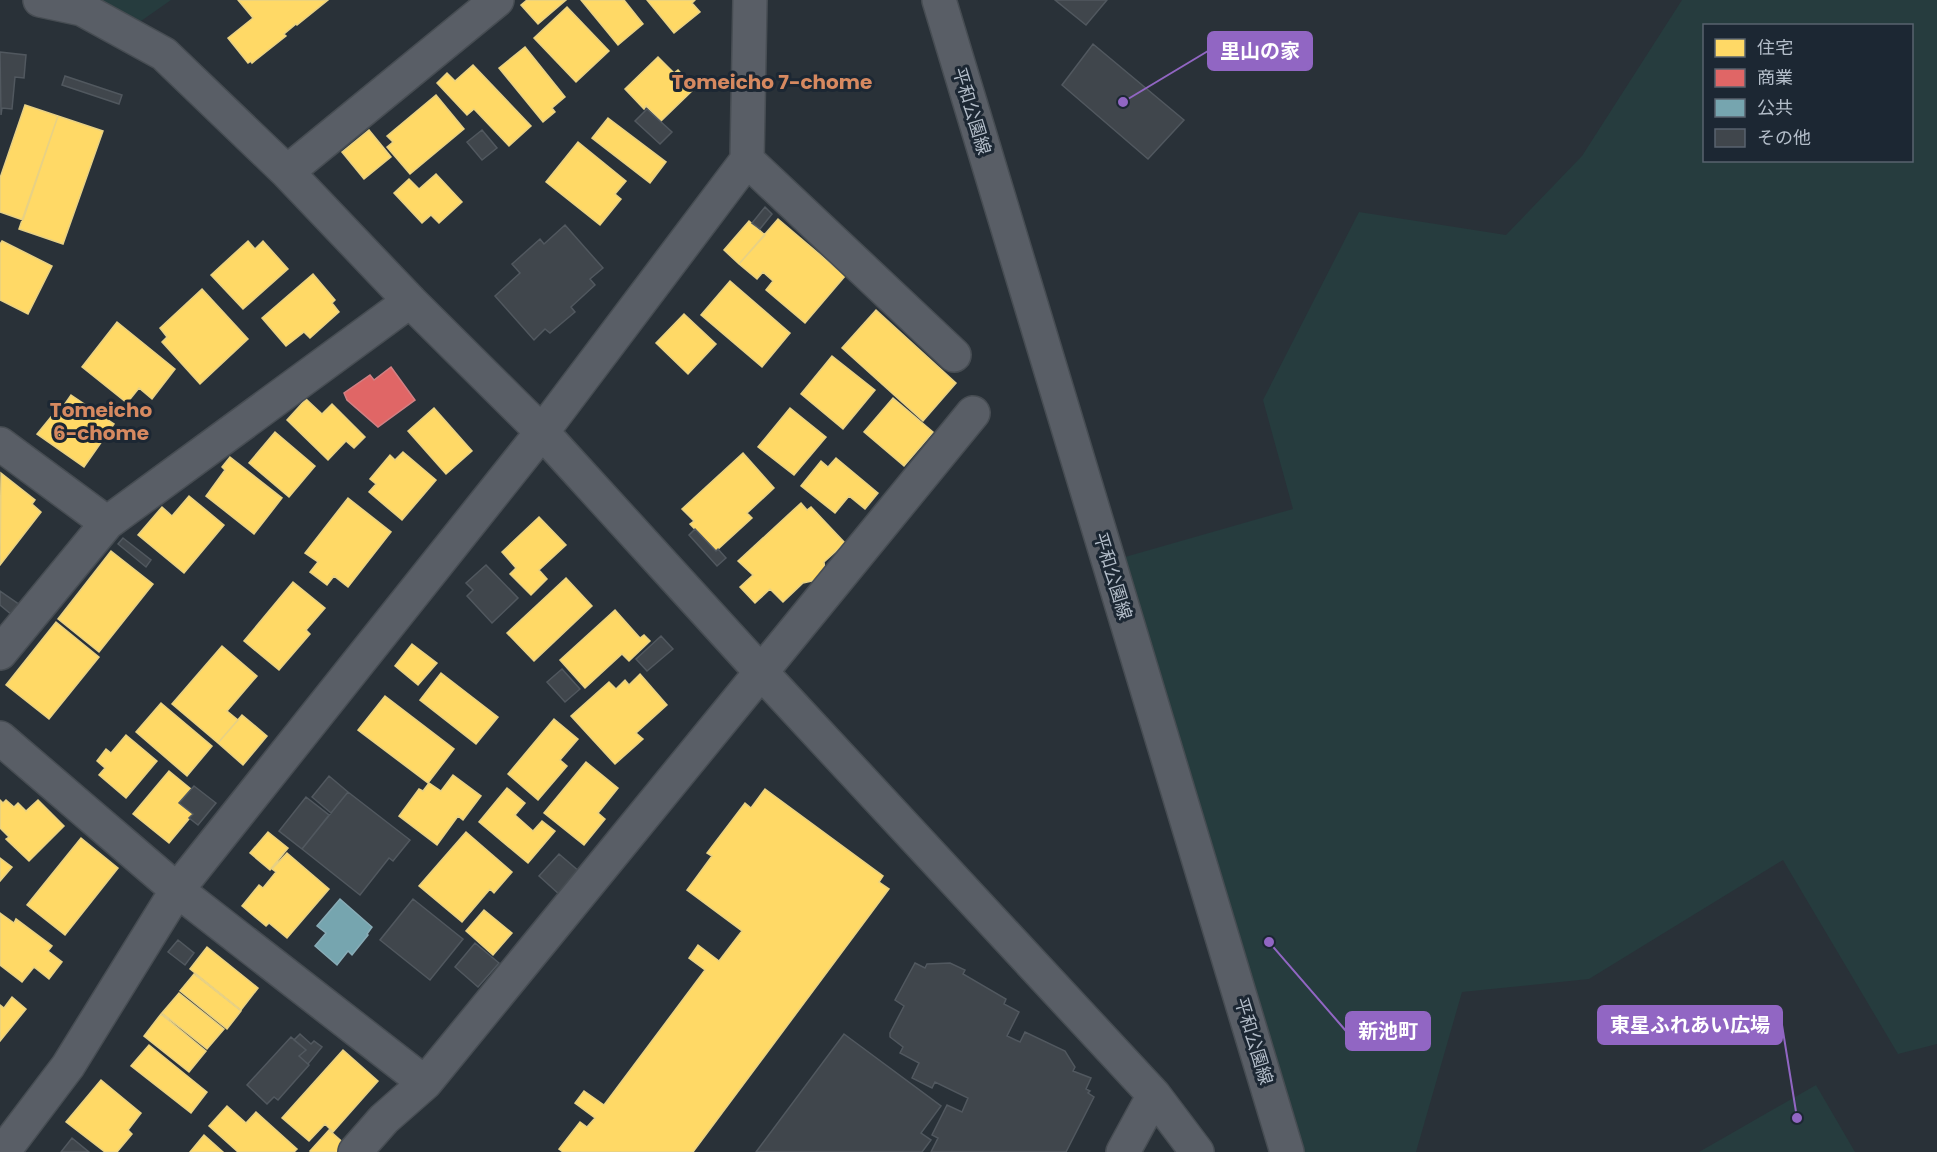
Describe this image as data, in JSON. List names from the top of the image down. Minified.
{"streets":{"street":["平和公園線"]},"districts":["Tomeicho 7-chome","Tomeicho 6-chome"],"places":["里山の家","新池町","東星ふれあい広場"],"legend":["住宅","商業","公共","その他"]}
